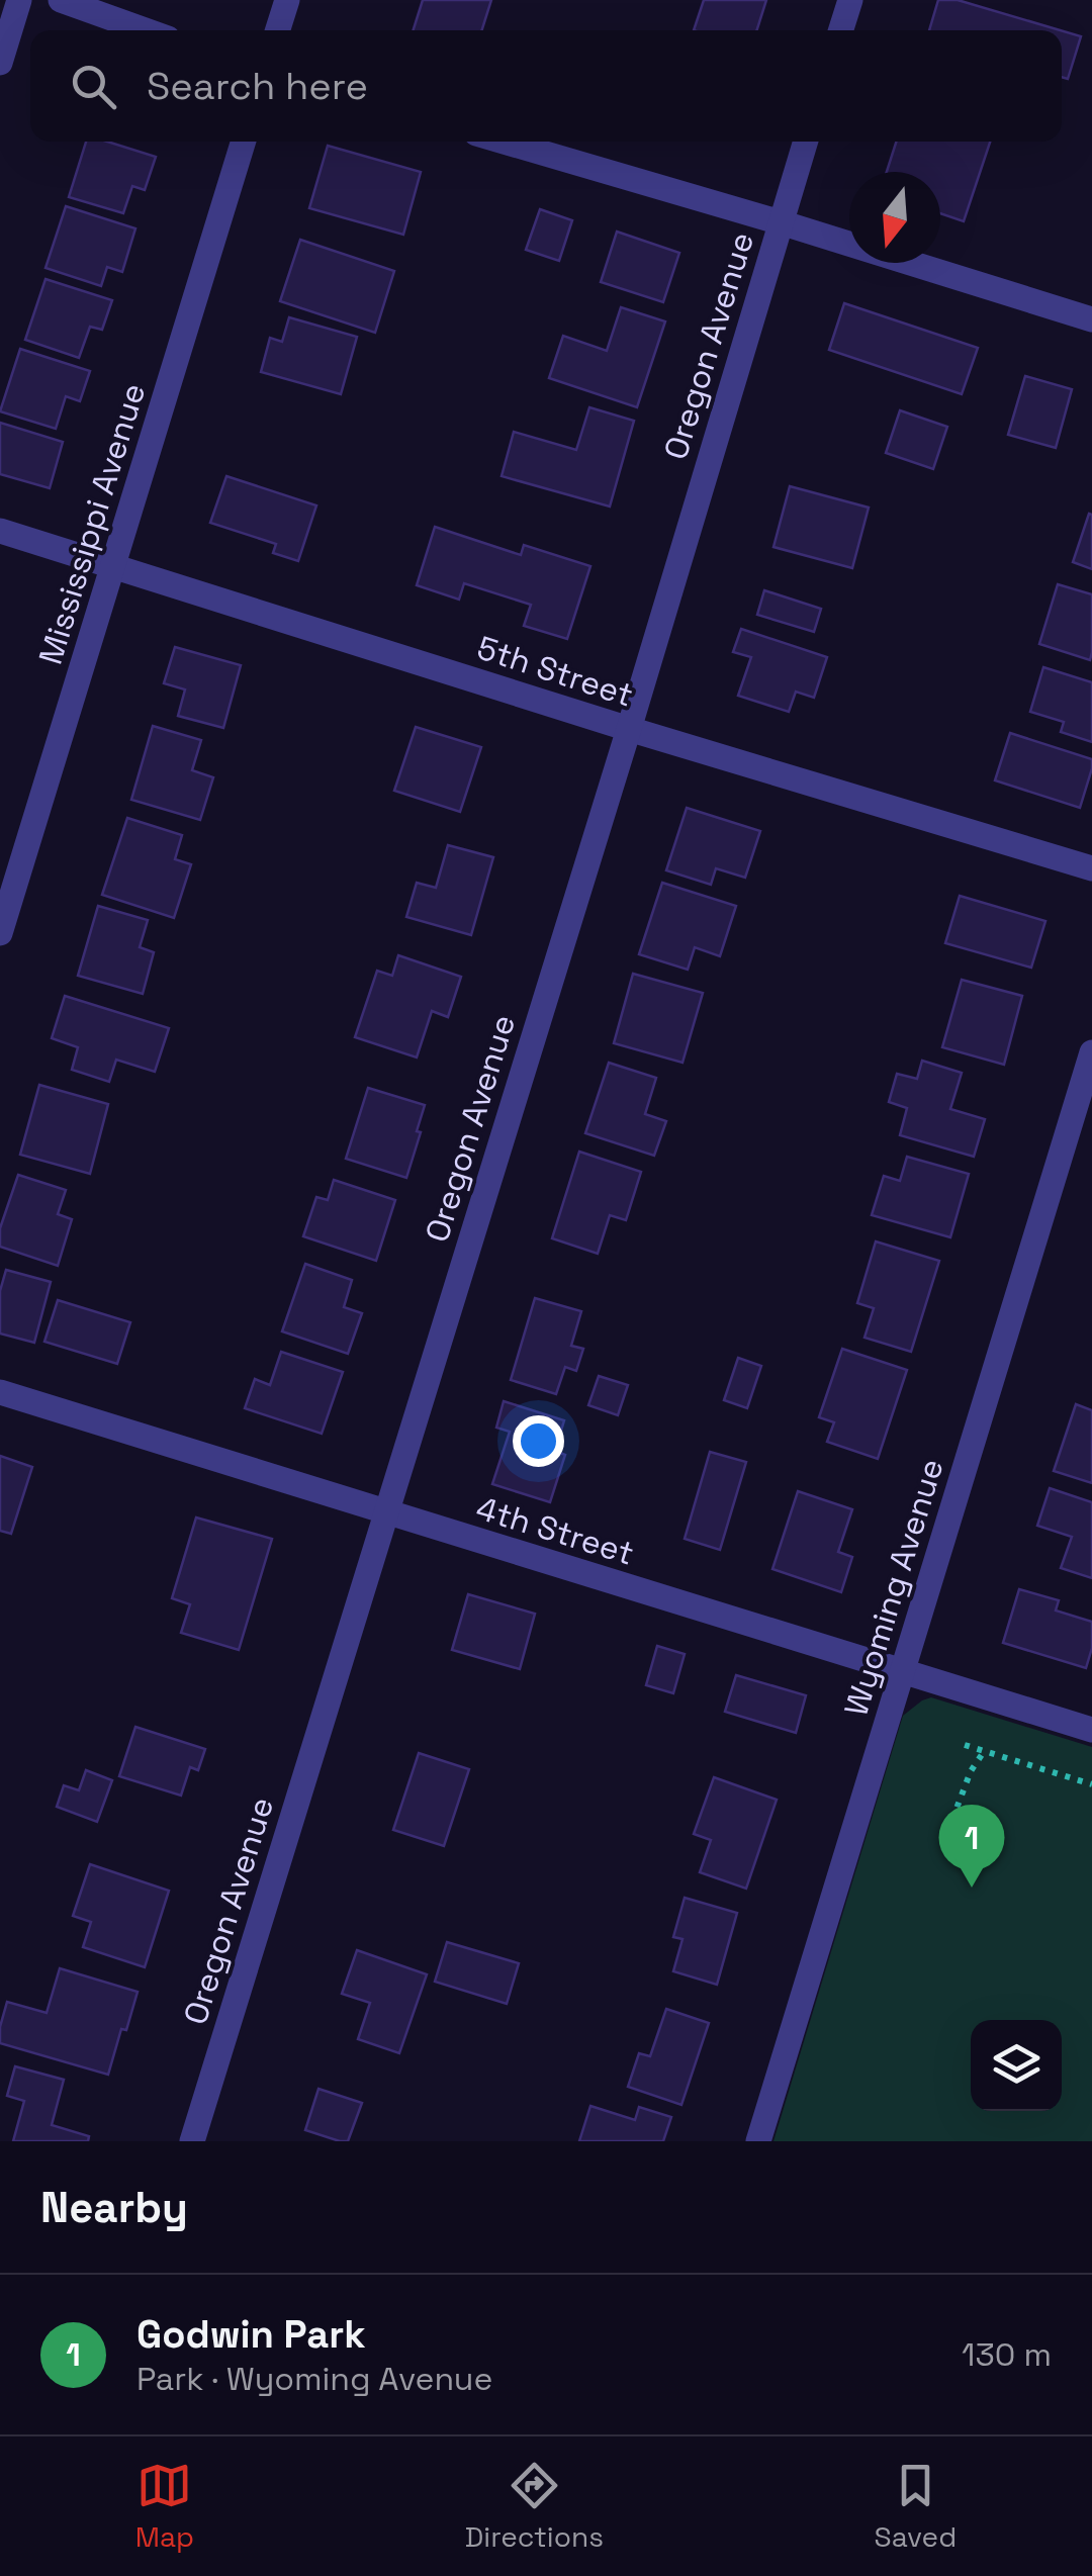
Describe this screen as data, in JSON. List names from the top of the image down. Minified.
{"streets":{"street":["Oregon Avenue","Mississippi Avenue","5th Street","4th Street","Wyoming Avenue"]},"crossings":[["Oregon Avenue","5th Street"],["Oregon Avenue","4th Street"],["Mississippi Avenue","5th Street"],["4th Street","Wyoming Avenue"]],"north":"bottom","page":{"search":"Search here","pins":"1","heading":"Nearby","list":[{"mark":"1","name":"Godwin Park","note":"Park · Wyoming Avenue","value":"130 m"}],"nav":["Map","Directions","Saved"]}}
